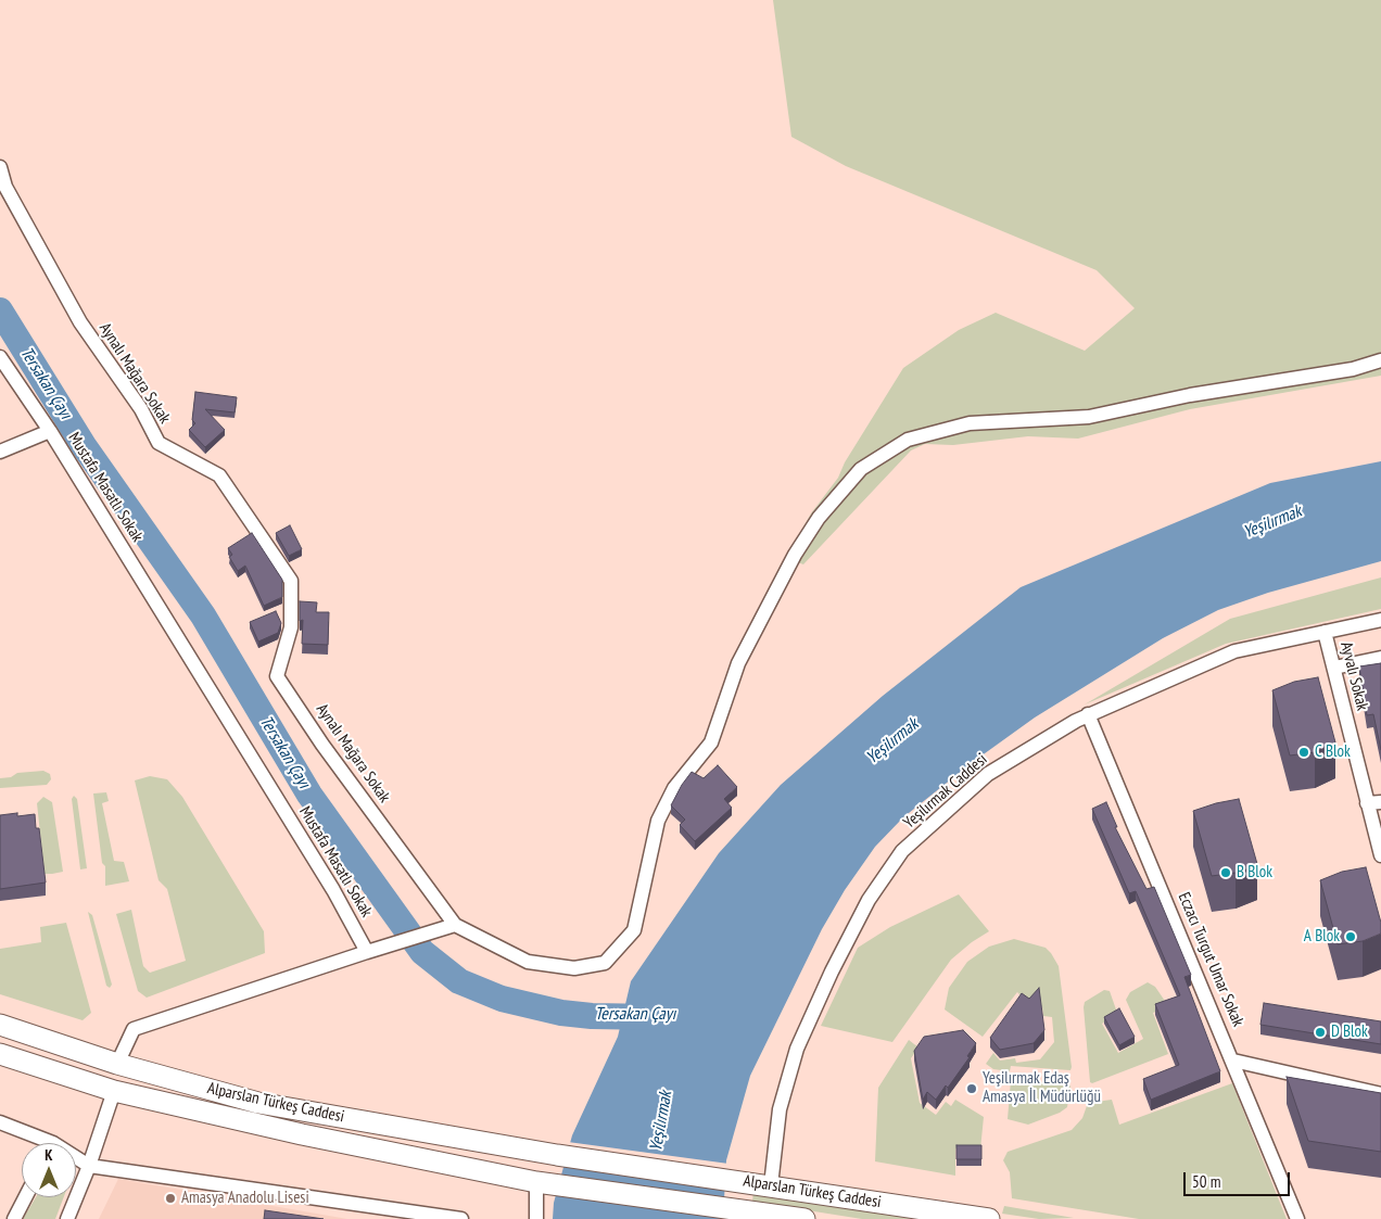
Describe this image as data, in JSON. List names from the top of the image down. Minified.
{"streets":{"highway":["Alparslan Türkeş Caddesi"],"street":["Aynalı Mağara Sokak","Mustafa Masatlı Sokak","Ayvalı Sokak","Yeşilırmak Caddesi","Eczacı Turgut Umar Sokak"]},"crossings":[["Ayvalı Sokak","Yeşilırmak Caddesi"],["Yeşilırmak Caddesi","Eczacı Turgut Umar Sokak"],["Yeşilırmak Caddesi","Alparslan Türkeş Caddesi"]],"water":["Tersakan Çayı","Yeşilırmak"],"places":["C Blok","B Blok","A Blok","D Blok","Yeşilırmak Edaş Amasya İl Müdürlüğü","Amasya Anadolu Lisesi"],"scale_bar":"50 m","north":"top"}
